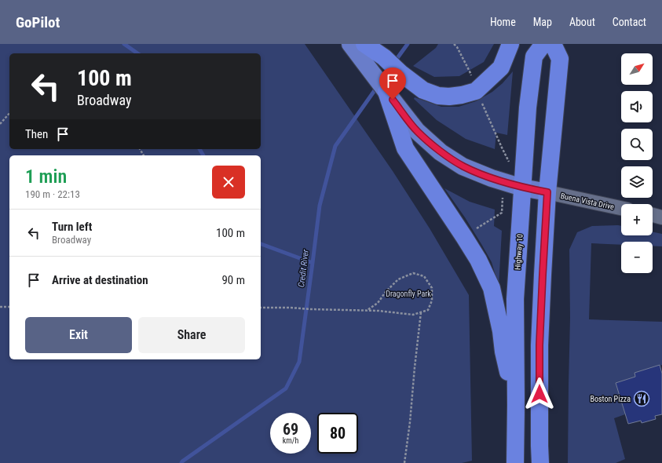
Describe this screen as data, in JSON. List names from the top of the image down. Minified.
{"streets":{"highway":["Highway 10"],"street":["Buena Vista Drive"]},"water":["Credit River"],"parks":["Dragonfly Park"],"places":{"restaurant":["Boston Pizza"]},"north":"top right","page":{"header":"GoPilot","nav":["Home","Map","About","Contact"],"map_buttons":["+","−"],"turn":["100 m","Broadway"],"then":"Then","heading":["1 min","190 m · 22:13"],"list":[{"name":"Turn left","note":"Broadway","value":"100 m"},{"name":"Arrive at destination","value":"90 m"}],"buttons":["Exit","Share"],"speed":"69 km/h","limit":"80"}}
